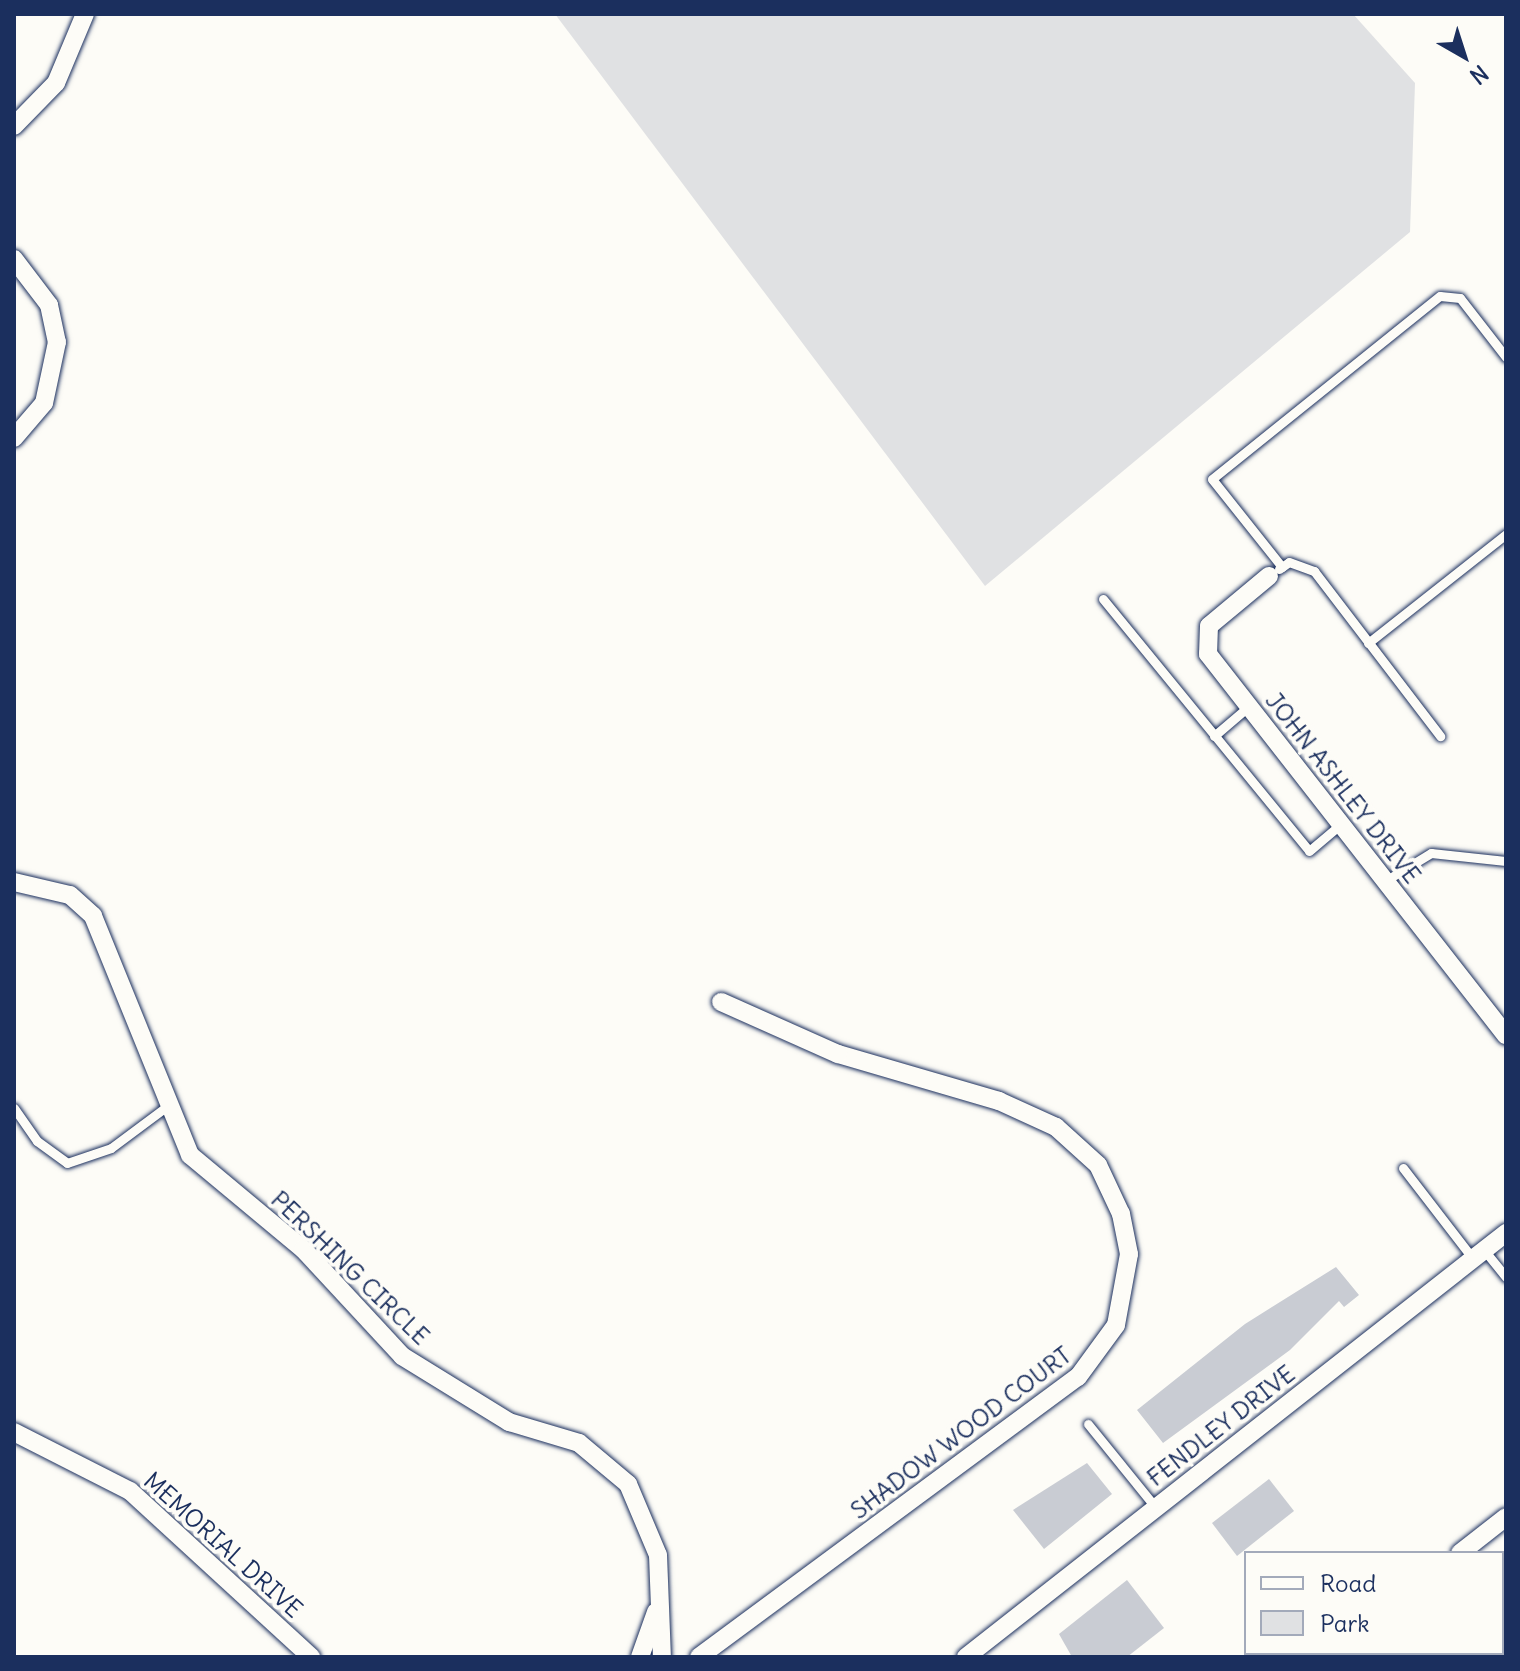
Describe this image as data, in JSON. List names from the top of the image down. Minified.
{"streets":{"street":["JOHN ASHLEY DRIVE","PERSHING CIRCLE","FENDLEY DRIVE","SHADOW WOOD COURT","MEMORIAL DRIVE"]},"legend":["Road","Park"],"north":"bottom right"}
